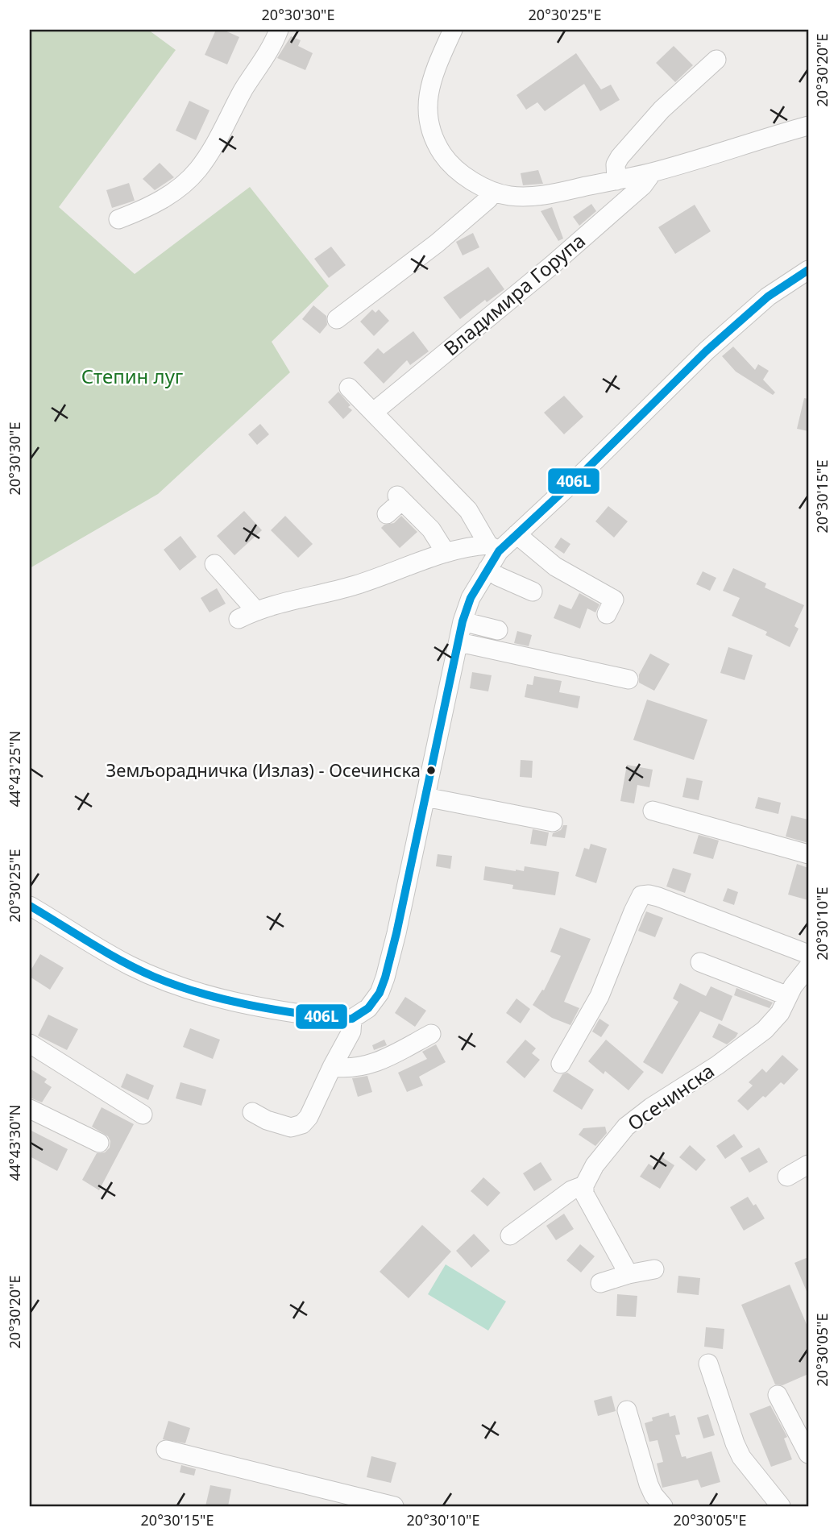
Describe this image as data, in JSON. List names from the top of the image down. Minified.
{"streets":{"street":["Владимира Горупа","Осечинска"]},"parks":["Степин луг"],"places":["Земљорадничка (Излаз) - Осечинска"],"lines":["transit line 406L"],"coordinates":["20°30'30\"E","20°30'25\"E","20°30'20\"E","20°30'15\"E","44°43'25\"N","20°30'10\"E","44°43'30\"N","20°30'05\"E"]}
